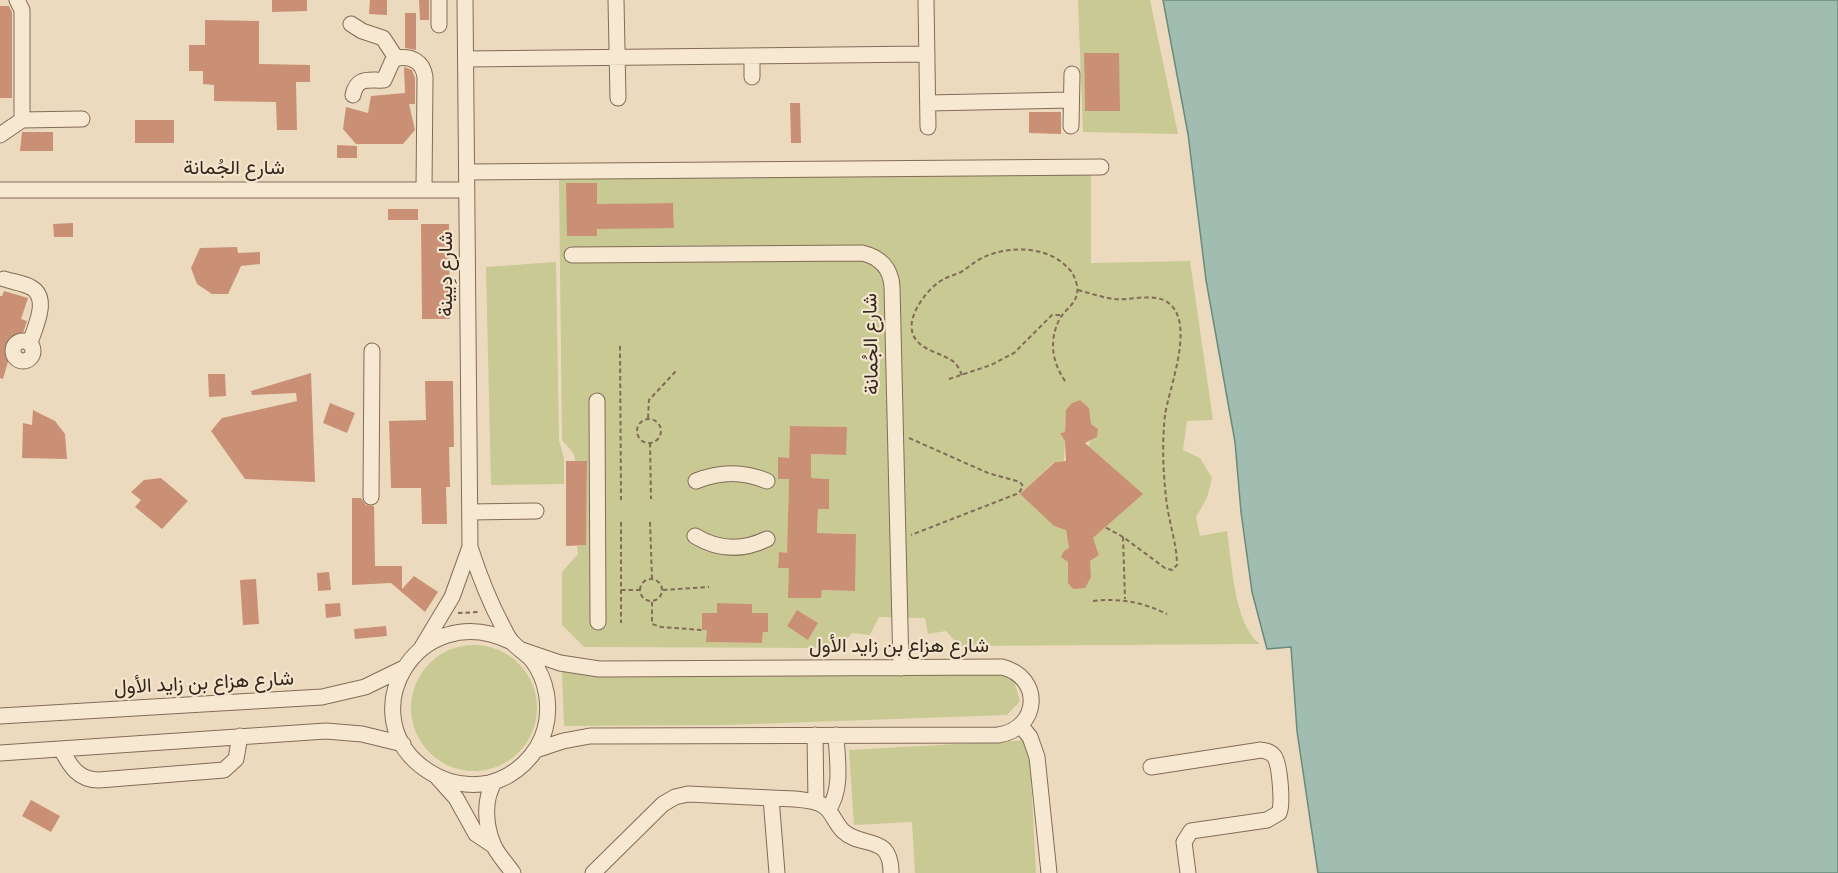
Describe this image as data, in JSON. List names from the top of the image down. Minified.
{"streets":{"street":["شارع الجُمانة","شارع دِيينة","شارع هزاع بن زايد الأول"]},"crossings":[["شارع الجُمانة","شارع دِيينة"],["شارع الجُمانة","شارع هزاع بن زايد الأول"],["شارع دِيينة","شارع هزاع بن زايد الأول"]]}
